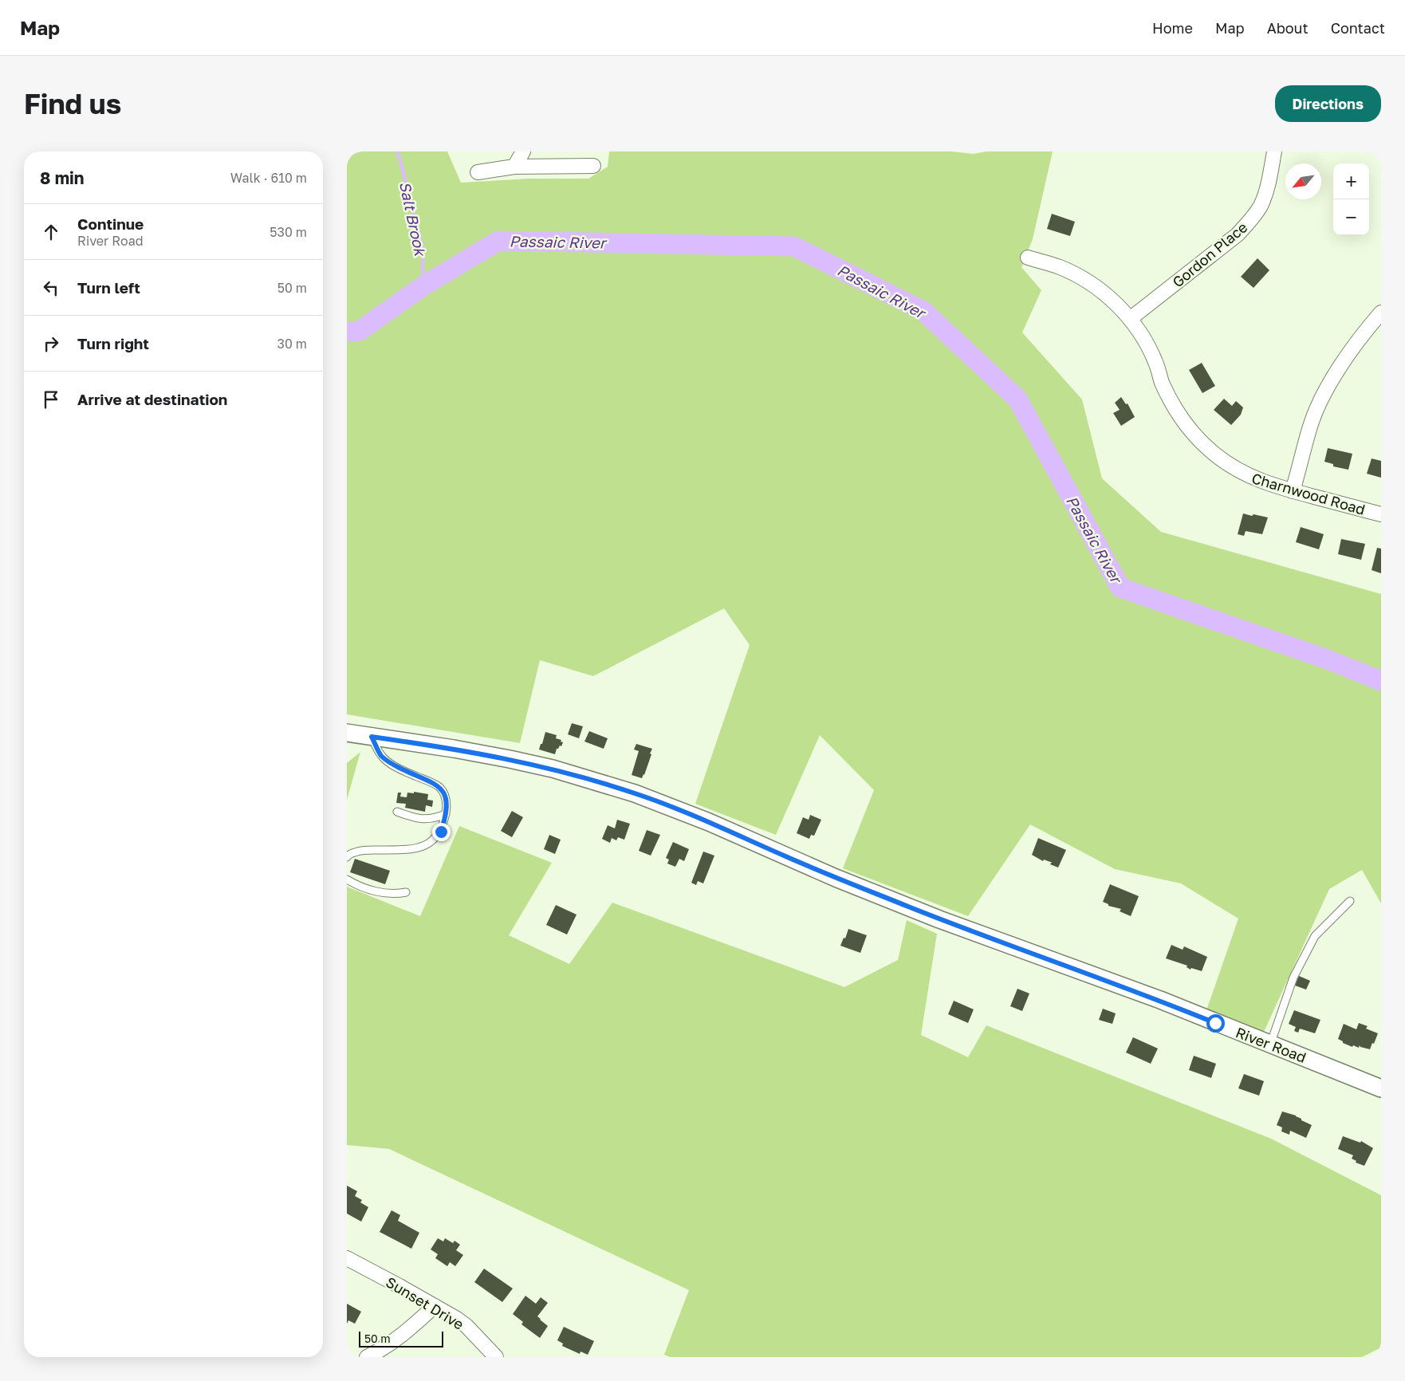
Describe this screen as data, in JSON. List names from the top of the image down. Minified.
{"streets":{"street":["Gordon Place","Charnwood Road","River Road","Sunset Drive"]},"crossings":[["Gordon Place","Charnwood Road"]],"water":["Salt Brook","Passaic River"],"scale_bar":"50 m","north":"bottom left","page":{"header":"Map","nav":["Home","Map","About","Contact"],"buttons":"Directions","title":"Find us","heading":["8 min","Walk · 610 m"],"map_buttons":["+","−"],"list":[["Continue","River Road","530 m"],["Turn left","50 m"],["Turn right","30 m"],"Arrive at destination"],"scale":"50 m"}}
